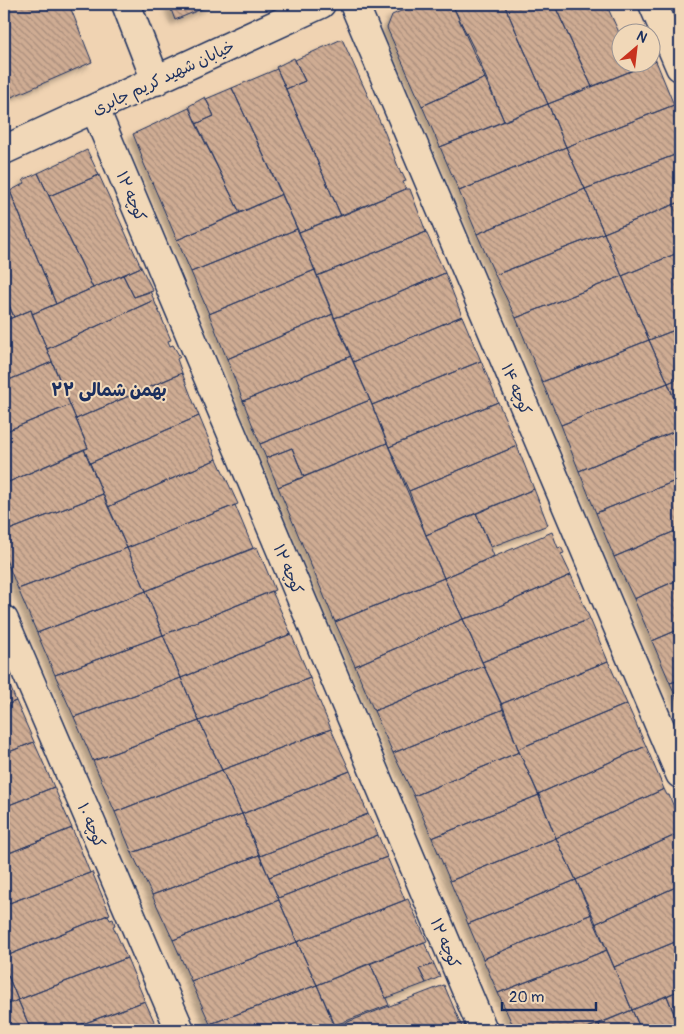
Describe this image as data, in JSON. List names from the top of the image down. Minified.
{"streets":{"street":["خیابان شهید کریم جابری","کوچه ۱۲","کوچه ۱۴","کوچه ۱۰"]},"crossings":[["خیابان شهید کریم جابری","کوچه ۱۲"]],"districts":["۲۲ بهمن شمالی"],"scale_bar":"20 m","north":"top right"}
